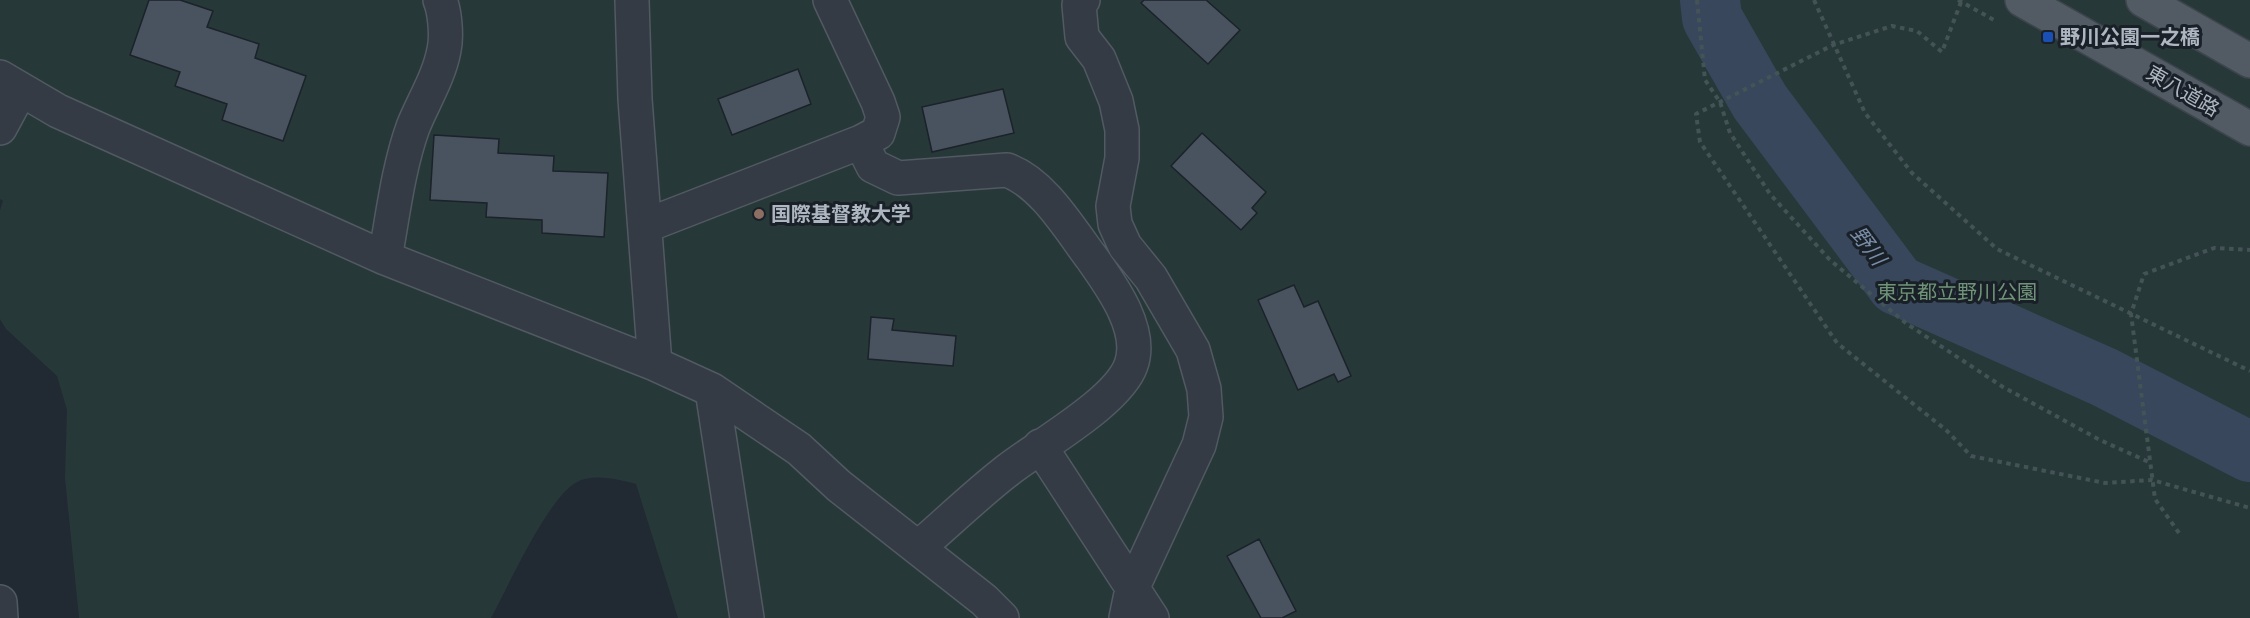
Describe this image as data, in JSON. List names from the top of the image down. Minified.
{"streets":{"main road":["東八道路"]},"water":["野川"],"parks":["東京都立野川公園"],"places":{"transit":["野川公園一之橋"],"other":["国際基督教大学"]}}
